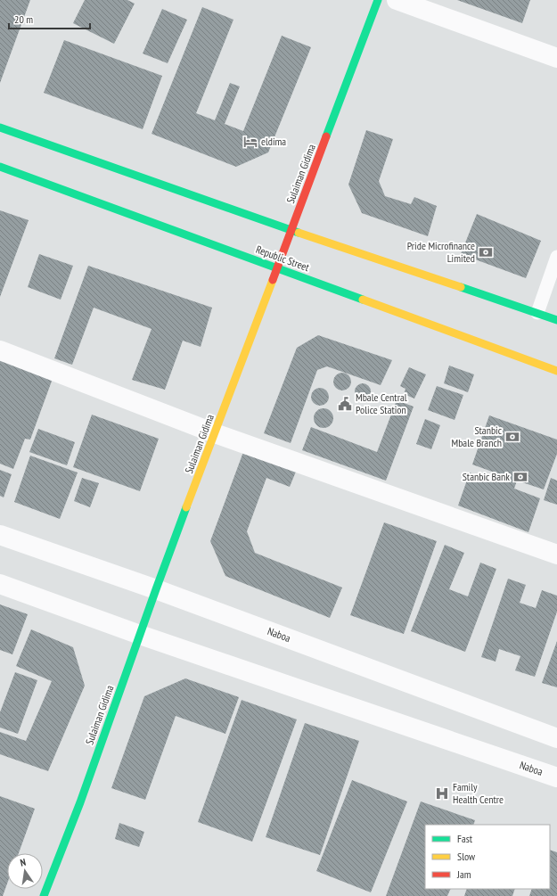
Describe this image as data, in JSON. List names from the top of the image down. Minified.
{"streets":{"main road":["Sulaiman Gidima","Republic Street"],"street":["Naboa"]},"crossings":[["Sulaiman Gidima","Republic Street"],["Sulaiman Gidima","Naboa"]],"places":{"hotel":["eldima"],"bank":["Pride Microfinance Limited","Stanbic Mbale Branch","Stanbic Bank"],"public building":["Mbale Central Police Station"],"hospital":["Family Health Centre"]},"legend":["Fast","Slow","Jam"],"scale_bar":"20 m","north":"top"}
